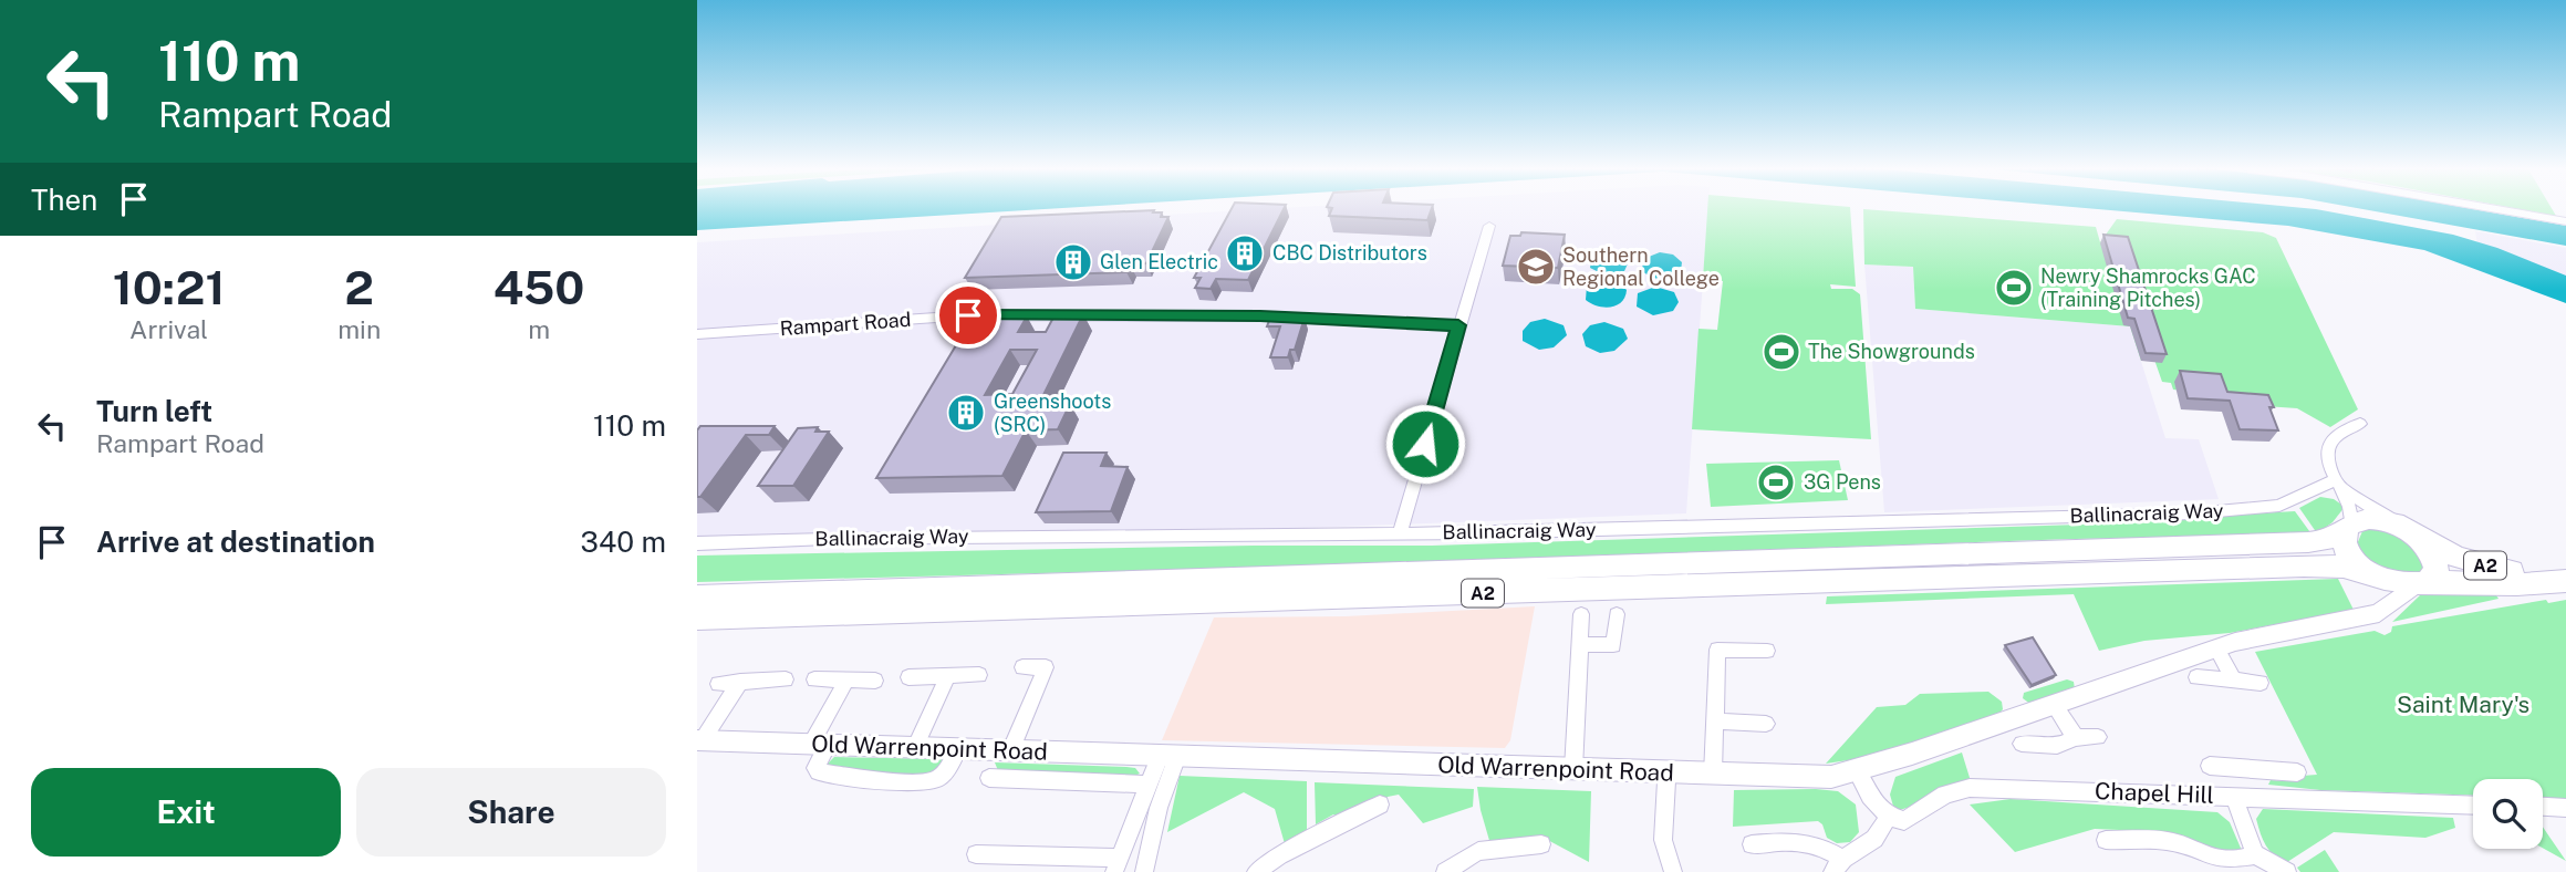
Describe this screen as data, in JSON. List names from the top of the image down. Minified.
{"streets":{"highway":["A2"],"street":["Rampart Road","Ballinacraig Way","Old Warrenpoint Road","Chapel Hill"]},"crossings":[["A2","Old Warrenpoint Road"]],"parks":["Saint Mary's"],"places":{"building":["CBC Distributors","Glen Electric","Greenshoots (SRC)"],"school or university":["Southern Regional College"],"sports":["Newry Shamrocks GAC (Training Pitches)","The Showgrounds","3G Pens"]},"page":{"turn":["110 m","Rampart Road"],"then":"Then","eta":["10:21","Arrival","2","min","450","m"],"list":[{"name":"Turn left","note":"Rampart Road","value":"110 m"},{"name":"Arrive at destination","value":"340 m"}],"buttons":["Exit","Share"]}}
